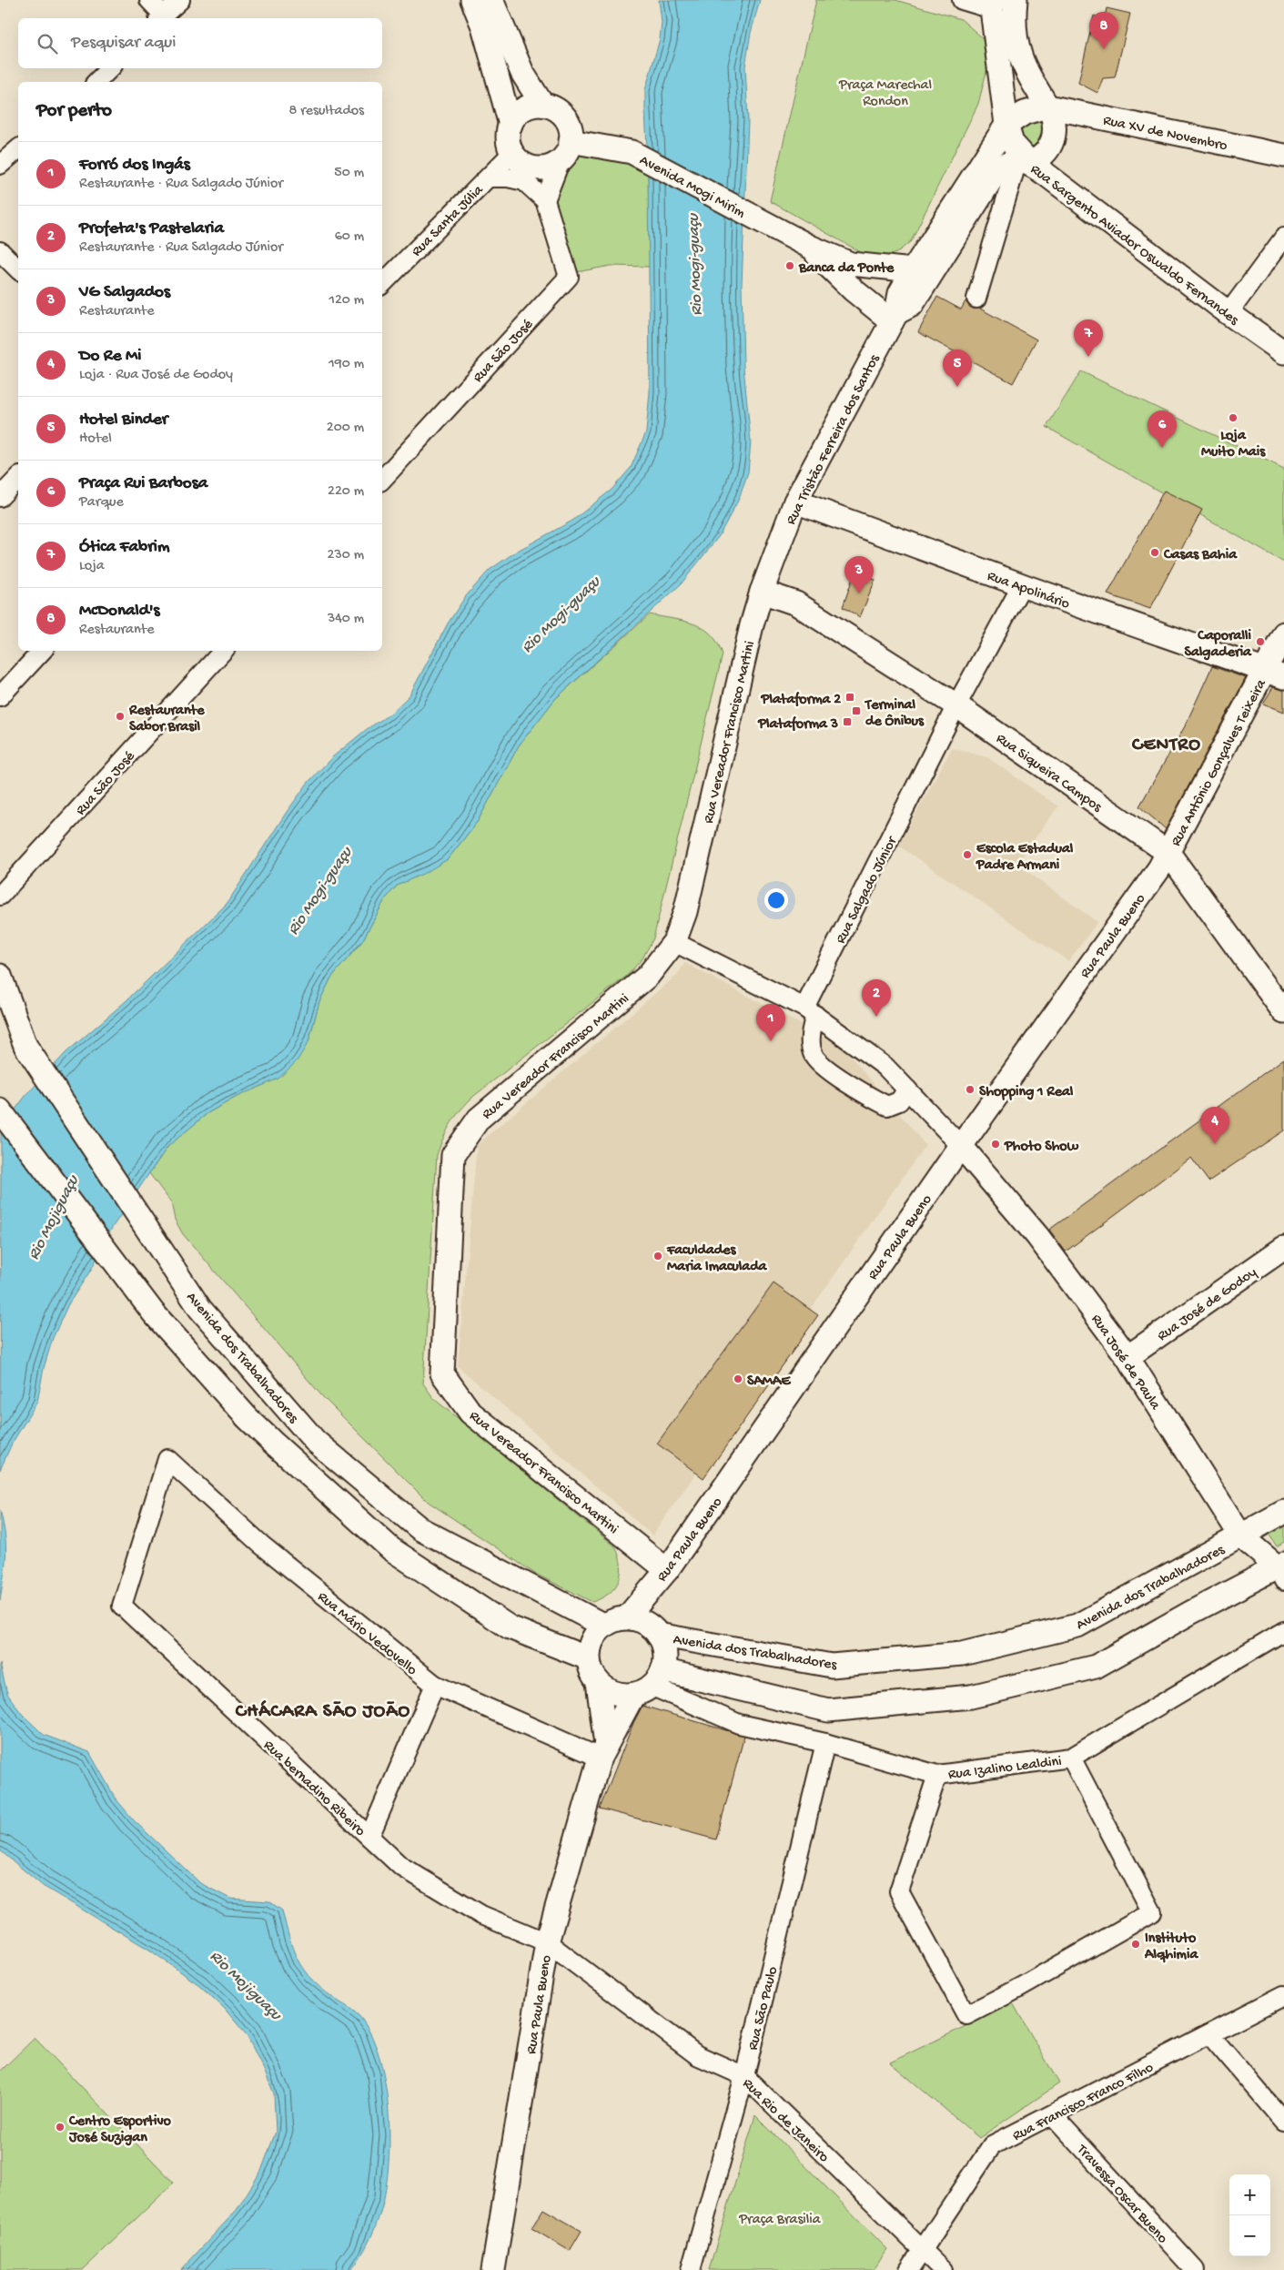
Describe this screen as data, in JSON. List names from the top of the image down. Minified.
{"streets":{"main road":["Rua XV de Novembro","Avenida Mogi Mirim","Rua Sargento Aviador Oswaldo Fernandes","Rua Tristão Ferreira dos Santos","Rua Apolinário","Rua Vereador Francisco Martini","Rua Antônio Gonçalves Teixeira","Rua Siqueira Campos","Rua Paula Bueno","Rua José de Godoy","Avenida dos Trabalhadores","Rua José de Paula"],"street":["Rua Santa Júlia","Rua São José","Rua Salgado Júnior","Rua Mário Vedovello","Rua Izalino Lealdini","Rua bernadino Ribeiro","Rua São Paulo","Rua Francisco Franco Filho","Rua Rio de Janeiro","Travessa Oscar Bueno"]},"crossings":[["Rua XV de Novembro","Rua Sargento Aviador Oswaldo Fernandes"],["Avenida Mogi Mirim","Rua Santa Júlia"],["Avenida Mogi Mirim","Rua Sargento Aviador Oswaldo Fernandes"],["Avenida Mogi Mirim","Rua Tristão Ferreira dos Santos"],["Rua Sargento Aviador Oswaldo Fernandes","Rua Tristão Ferreira dos Santos"],["Rua Tristão Ferreira dos Santos","Rua Apolinário"],["Rua Tristão Ferreira dos Santos","Rua Vereador Francisco Martini"],["Rua Tristão Ferreira dos Santos","Rua Siqueira Campos"],["Rua Apolinário","Rua Antônio Gonçalves Teixeira"],["Rua Apolinário","Rua Salgado Júnior"],["Rua Vereador Francisco Martini","Rua Siqueira Campos"],["Rua Vereador Francisco Martini","Rua Paula Bueno"],["Rua Antônio Gonçalves Teixeira","Rua Siqueira Campos"],["Rua Antônio Gonçalves Teixeira","Rua Paula Bueno"],["Rua Siqueira Campos","Rua Salgado Júnior"],["Rua Siqueira Campos","Rua Paula Bueno"],["Rua Paula Bueno","Avenida dos Trabalhadores"],["Rua Paula Bueno","Rua José de Paula"],["Rua Paula Bueno","Rua Mário Vedovello"],["Rua Paula Bueno","Rua Izalino Lealdini"],["Rua Paula Bueno","Rua bernadino Ribeiro"],["Rua Paula Bueno","Rua Rio de Janeiro"],["Rua José de Godoy","Rua José de Paula"],["Avenida dos Trabalhadores","Rua José de Paula"],["Avenida dos Trabalhadores","Rua Izalino Lealdini"],["Rua Mário Vedovello","Rua bernadino Ribeiro"],["Rua Izalino Lealdini","Rua São Paulo"],["Rua bernadino Ribeiro","Rua Rio de Janeiro"],["Rua São Paulo","Rua Rio de Janeiro"],["Rua Francisco Franco Filho","Rua Rio de Janeiro"],["Rua Francisco Franco Filho","Travessa Oscar Bueno"]],"districts":["CENTRO","CHÁCARA SÃO JOÃO"],"water":["Rio Mogi-guaçu","Rio Mojiguaçu"],"parks":["Praça Marechal Rondon","Praça Brasilia"],"places":{"other":["Banca da Ponte","Loja Muito Mais","Casas Bahia","Caporalli Salgaderia","Restaurante Sabor Brasil","Escola Estadual Padre Armani","Shopping 1 Real","Photo Show","Faculdades Maria Imaculada","SAMAE","Instituto Alqhimia","Centro Esportivo José Suzigan"],"transit":["Plataforma 2","Terminal de Ônibus","Plataforma 3"]},"page":{"pins":["8","7","5","6","3","2","1","4"],"search":"Pesquisar aqui","heading":["Por perto","8 resultados"],"list":[{"mark":"1","name":"Forró dos Ingás","note":"Restaurante · Rua Salgado Júnior","value":"50 m"},{"mark":"2","name":"Profeta's Pastelaria","note":"Restaurante · Rua Salgado Júnior","value":"60 m"},{"mark":"3","name":"VG Salgados","note":"Restaurante","value":"120 m"},{"mark":"4","name":"Do Re Mi","note":"Loja · Rua José de Godoy","value":"190 m"},{"mark":"5","name":"Hotel Binder","note":"Hotel","value":"200 m"},{"mark":"6","name":"Praça Rui Barbosa","note":"Parque","value":"220 m"},{"mark":"7","name":"Ótica Fabrim","note":"Loja","value":"230 m"},{"mark":"8","name":"McDonald's","note":"Restaurante","value":"340 m"}],"map_buttons":["+","−"]}}
